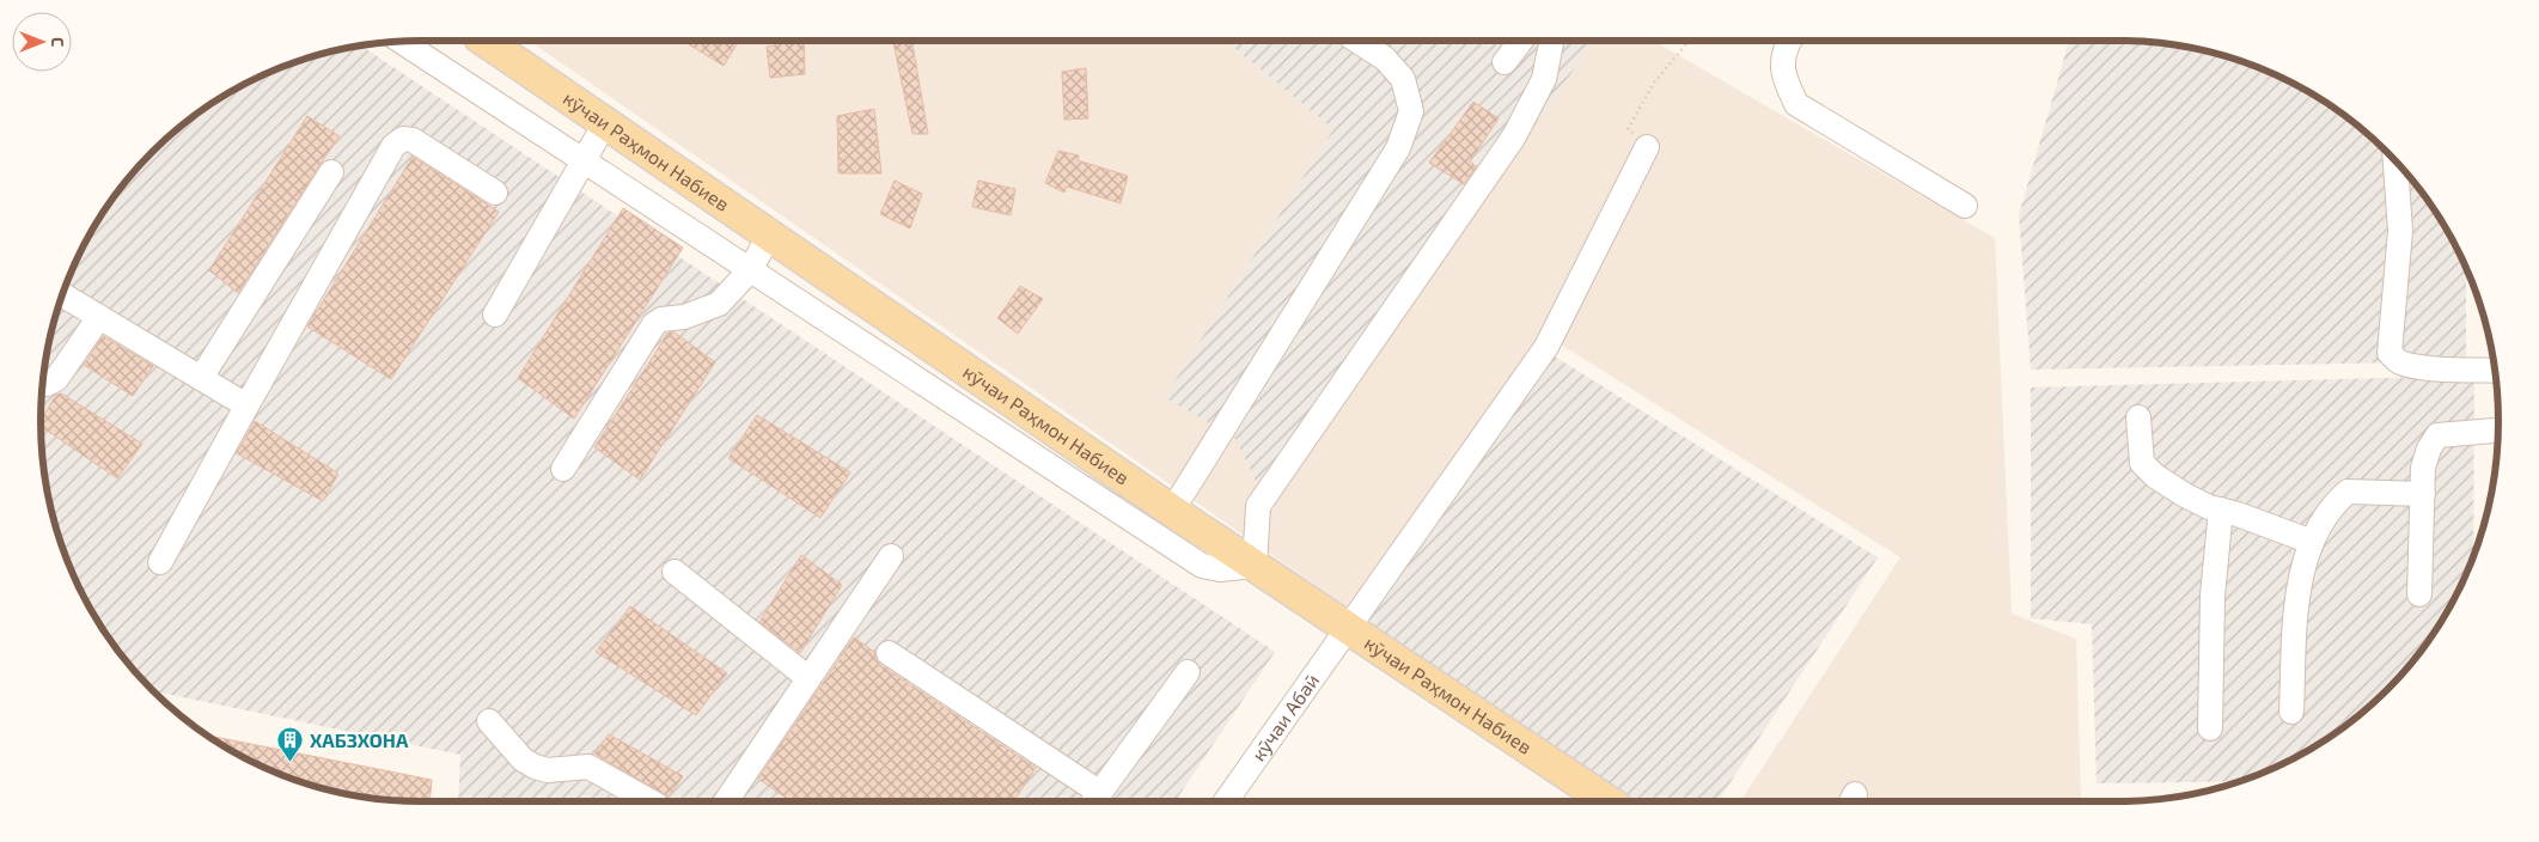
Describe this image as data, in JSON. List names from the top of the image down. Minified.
{"streets":{"main road":["кӯчаи Раҳмон Набиев"],"street":["кӯчаи Абаӣ"]},"crossings":[["кӯчаи Раҳмон Набиев","кӯчаи Абаӣ"]],"places":{"building":["ХАБЗХОНА"]},"north":"right"}
